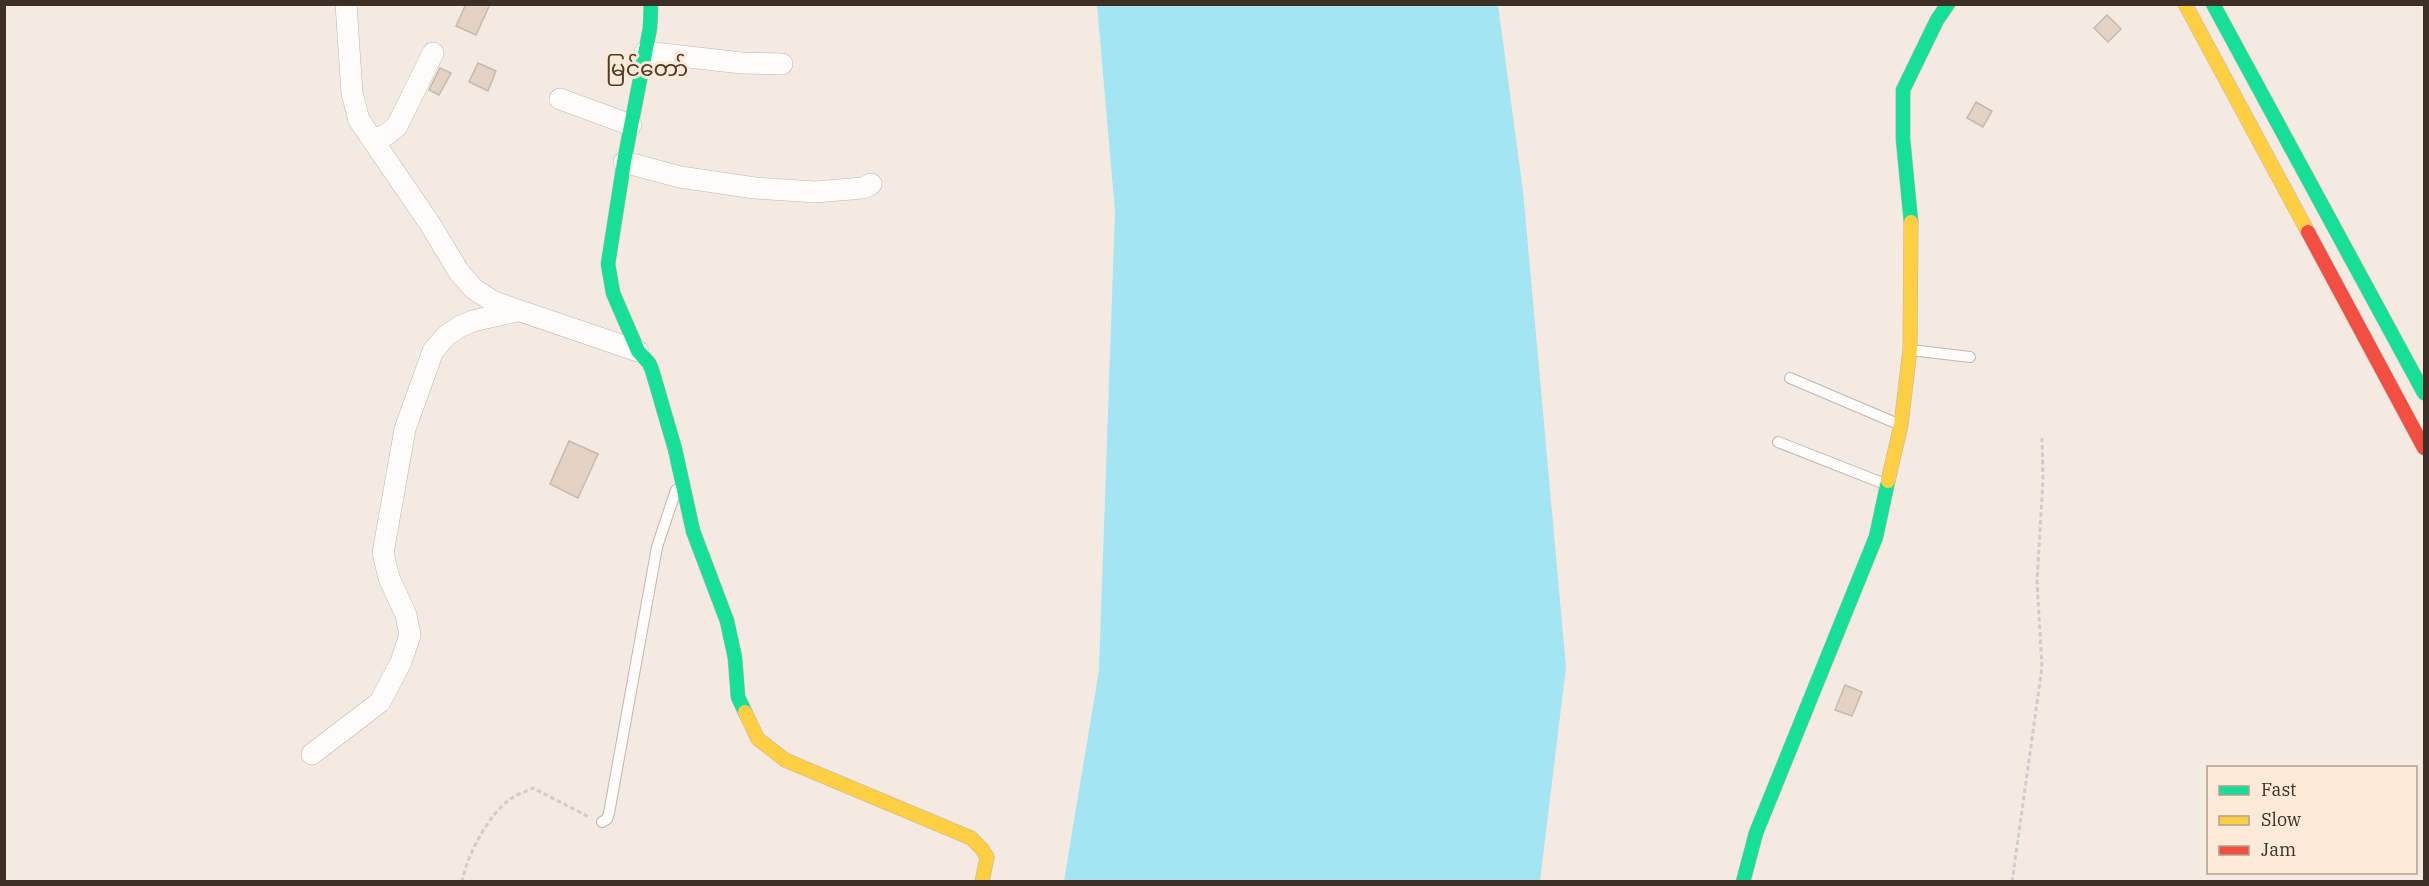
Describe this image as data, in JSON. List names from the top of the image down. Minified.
{"districts":["မြင်တော်"],"legend":["Fast","Slow","Jam"]}
